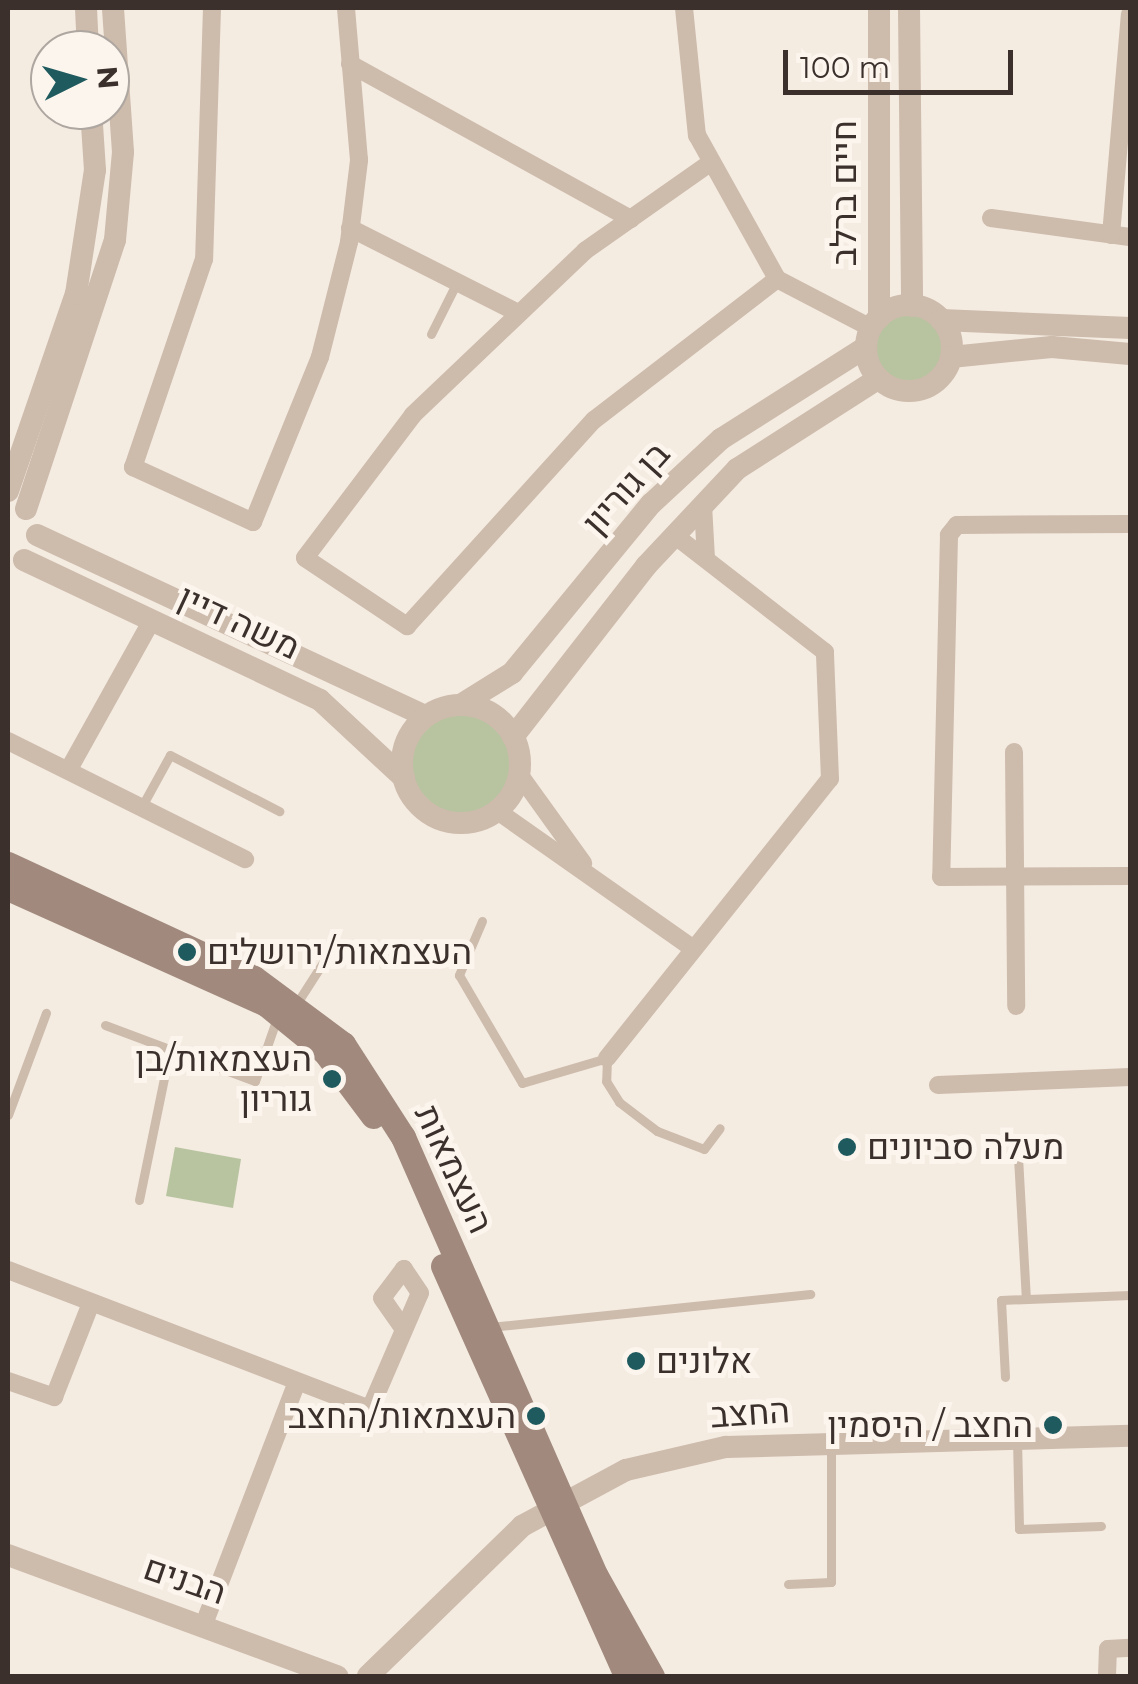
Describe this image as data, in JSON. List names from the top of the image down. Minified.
{"streets":{"main road":["העצמאות"],"street":["חיים ברלב","בן גוריון","משה דיין","החצב","הבנים"]},"crossings":[["חיים ברלב","בן גוריון"],["בן גוריון","משה דיין"],["העצמאות","החצב"]],"places":["העצמאות/ירושלים","העצמאות/בן גוריון","מעלה סביונים","אלונים","העצמאות/החצב","החצב / היסמין"],"scale_bar":"100 m","north":"right"}
